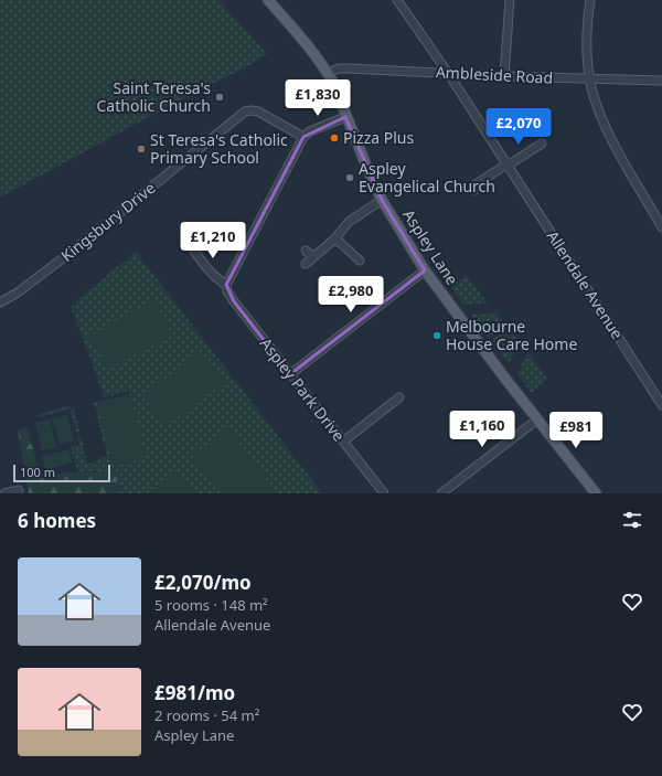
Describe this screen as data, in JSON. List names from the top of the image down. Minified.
{"streets":{"main road":["Aspley Lane"],"street":["Ambleside Road","Kingsbury Drive","Allendale Avenue","Aspley Park Drive"]},"crossings":[["Ambleside Road","Aspley Lane"],["Ambleside Road","Allendale Avenue"]],"places":["Saint Teresa's Catholic Church","Pizza Plus","St Teresa's Catholic Primary School","Aspley Evangelical Church","Melbourne House Care Home"],"scale_bar":"100 m","page":{"price":["£1,830","£2,070","£1,210","£2,980","£1,160","£981"],"scale":"100 m","heading":"6 homes","list":[{"name":"£2,070/mo","note":"5 rooms · 148 m² · Allendale Avenue"},{"name":"£981/mo","note":"2 rooms · 54 m² · Aspley Lane"}]}}
